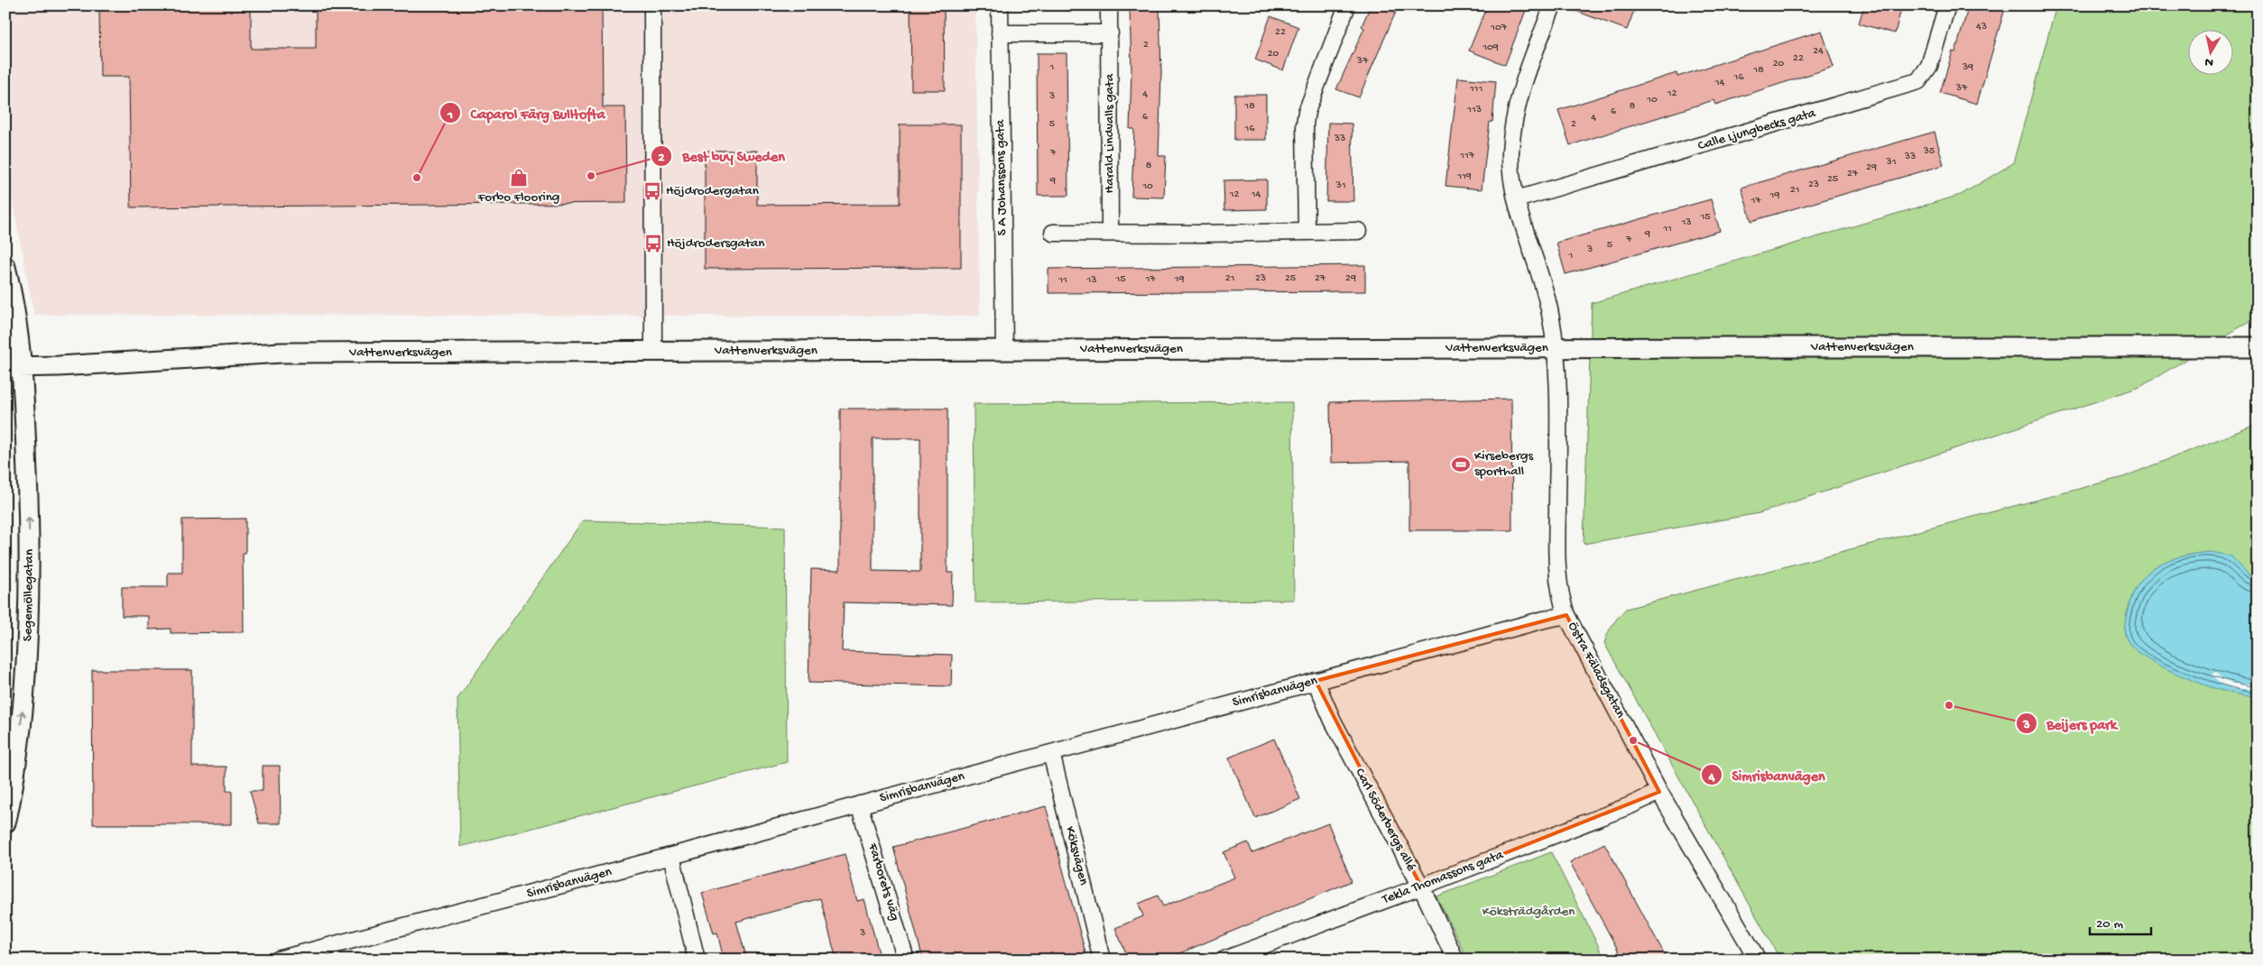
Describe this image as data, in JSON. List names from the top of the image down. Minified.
{"streets":{"street":["Calle Ljungbecks gata","Harald Lindvalls gata","S A Johanssons gata","Vattenverksvägen","Segemöllegatan","Östra Fäladsgatan","Simrisbanvägen","Carl Söderbergs allé","Köksvägen","Tekla Thomassons gata","Farborets väg"]},"crossings":[["S A Johanssons gata","Vattenverksvägen"],["Vattenverksvägen","Segemöllegatan"],["Vattenverksvägen","Östra Fäladsgatan"],["Östra Fäladsgatan","Simrisbanvägen"],["Östra Fäladsgatan","Tekla Thomassons gata"],["Simrisbanvägen","Carl Söderbergs allé"],["Simrisbanvägen","Köksvägen"],["Simrisbanvägen","Farborets väg"],["Carl Söderbergs allé","Tekla Thomassons gata"]],"one_way":["Segemöllegatan"],"parks":["Köksträdgården"],"places":{"other":["Best buy Sweden","Caparol Färg Bulltofta","Beijers park","Simrisbanvägen"],"shop":["Forbo Flooring"],"bus stop":["Höjdrodergatan","Höjdrodersgatan"],"sports":["Kirsebergs sporthall"]},"house_numbers":["43","107","22","2","109","24","20","22","37","20","1","39","18","16","14","37","111","12","4","3","10","18","8","113","6","6","4","5","2","16","33","35","7","117","33","31","8","29","27","119","25","9","23","31","10","21","12","14","19","17","15","13","11","9","7","5","3","1","21","23","25","27","29","15","17","19","11","13","3"],"scale_bar":"20 m","north":"bottom"}
